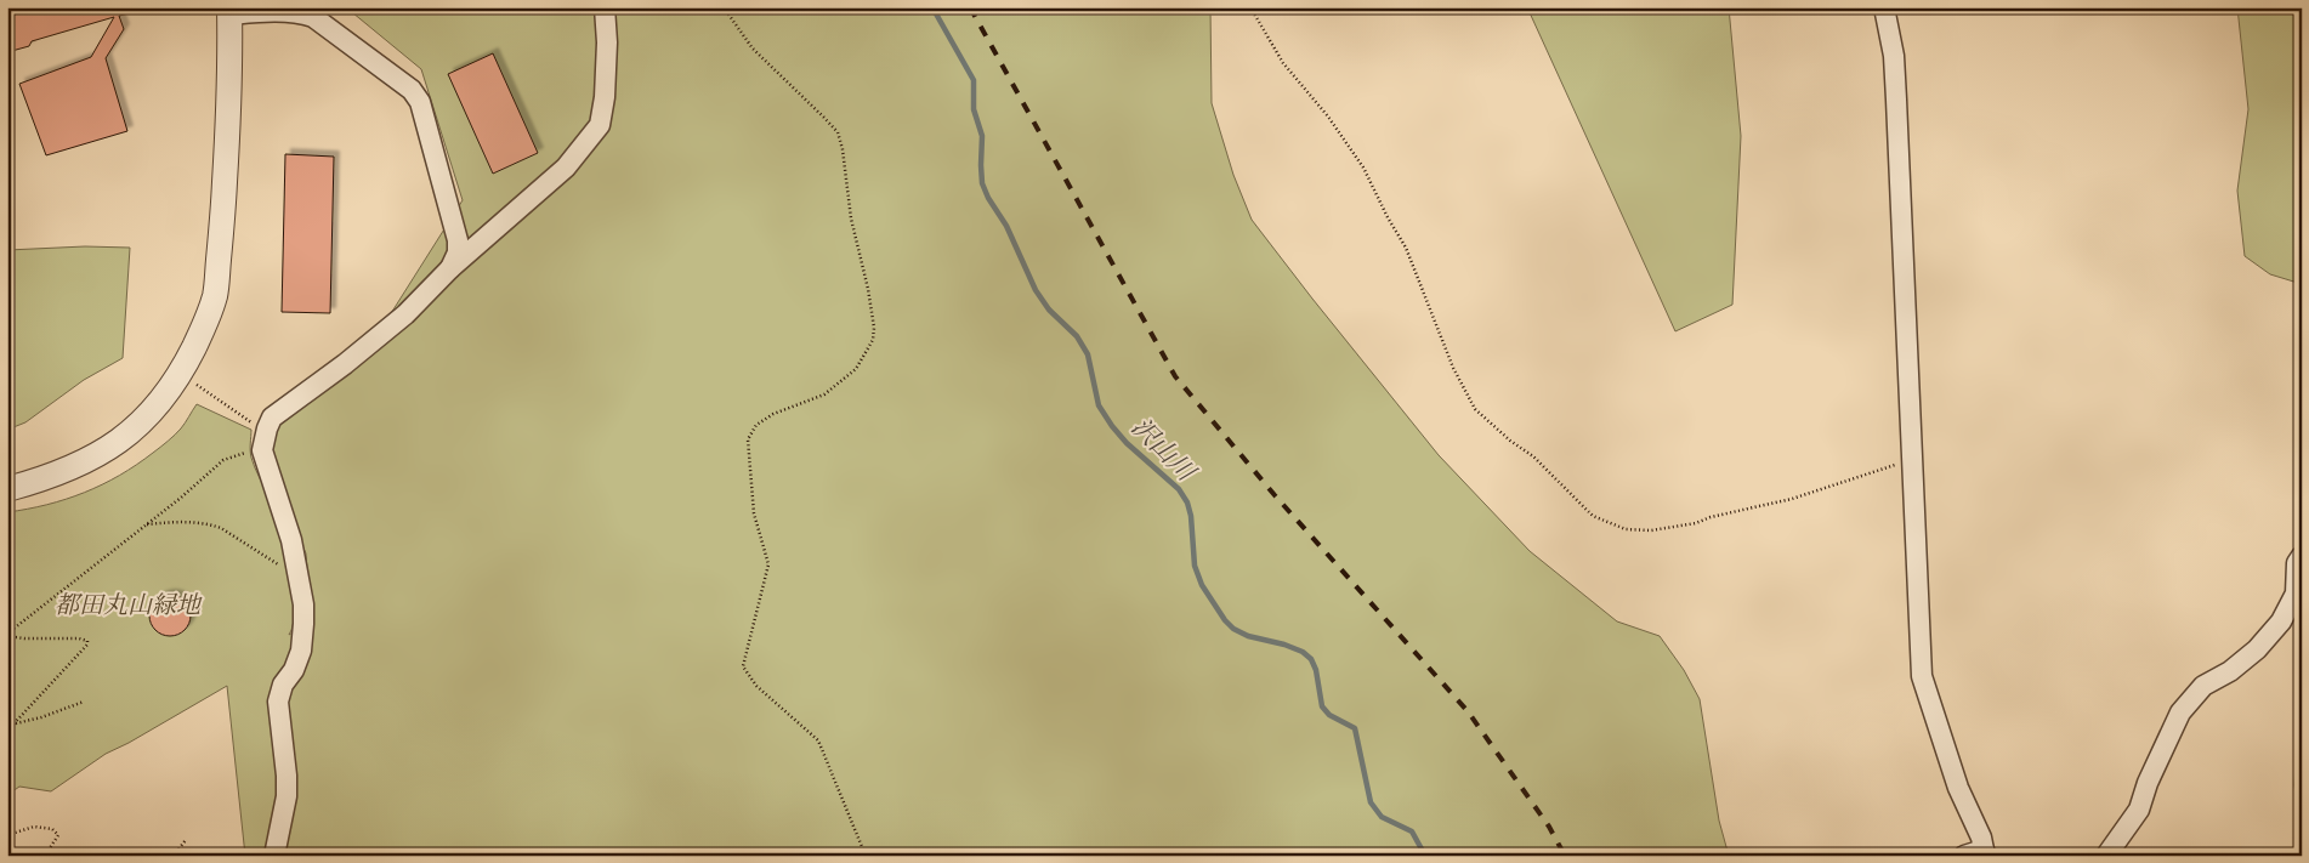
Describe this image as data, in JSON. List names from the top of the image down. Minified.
{"water":["沢山川"],"parks":["都田丸山緑地"]}
